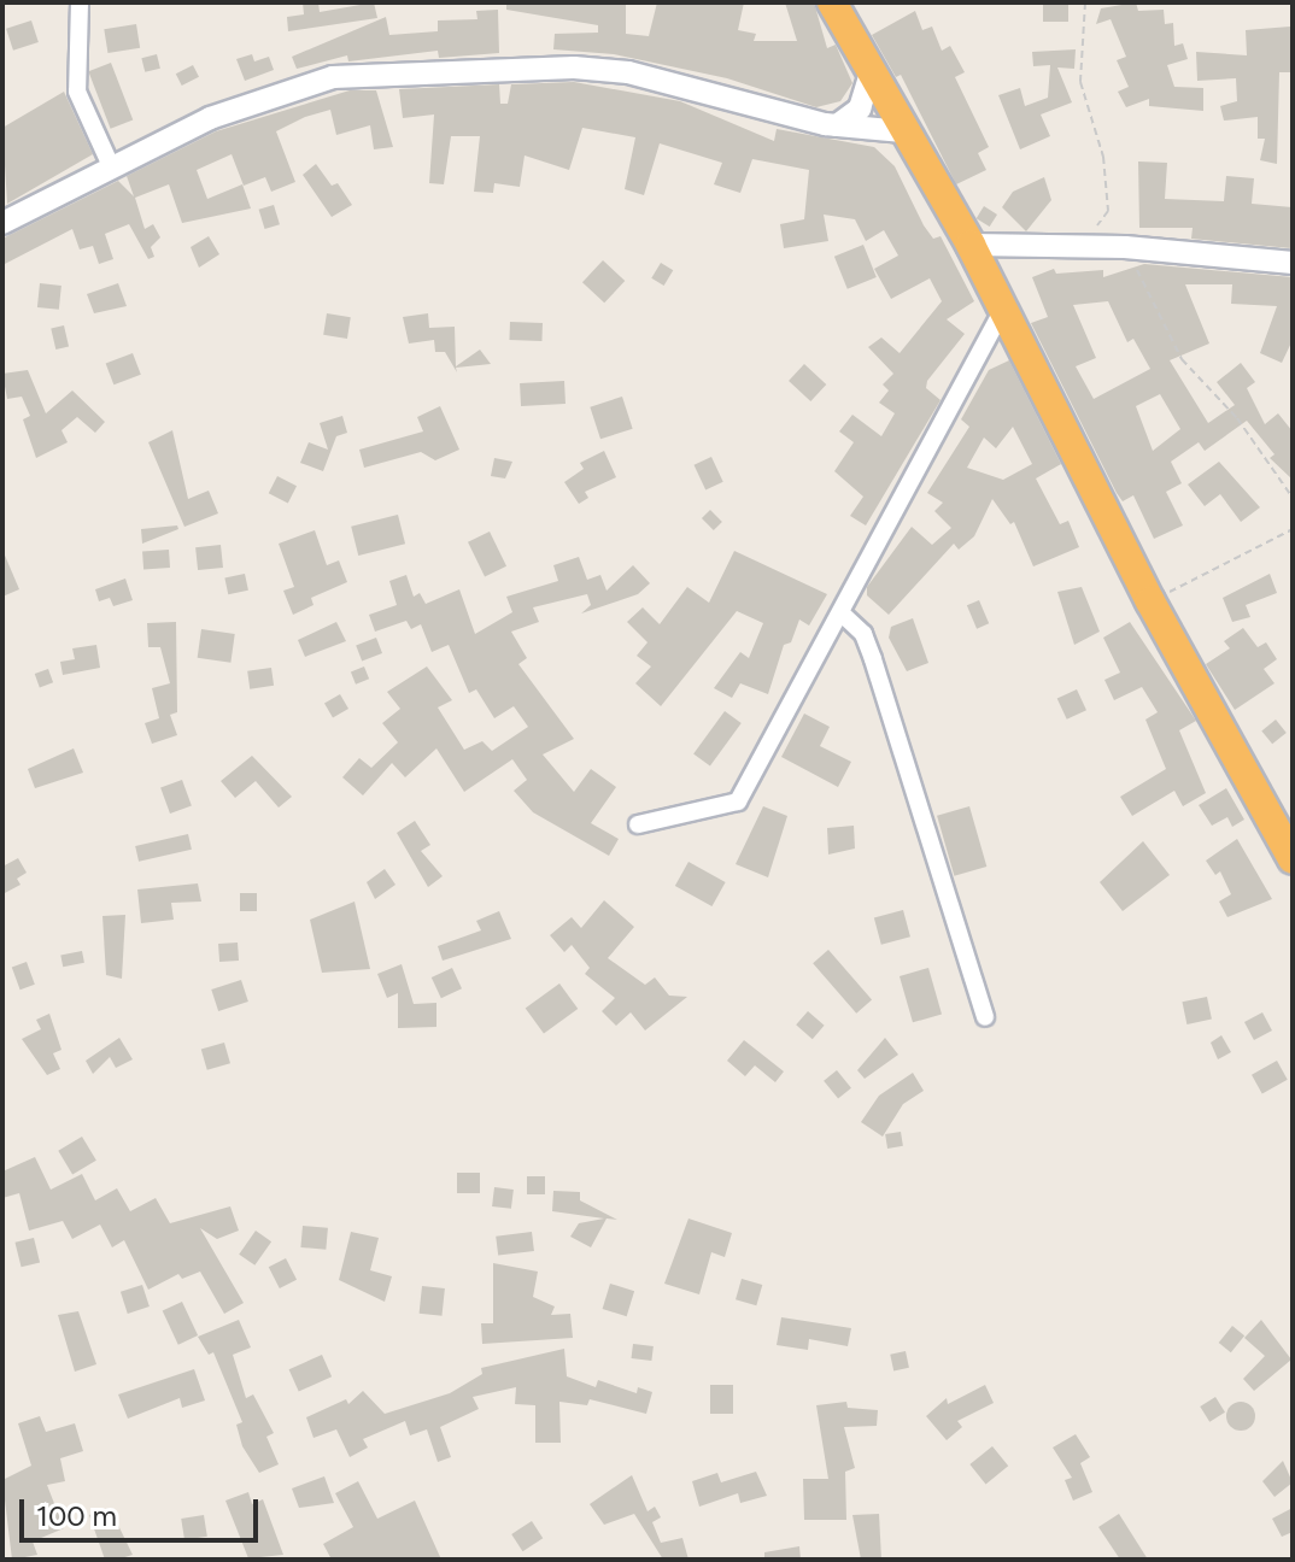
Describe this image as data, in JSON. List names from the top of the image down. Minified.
{"scale_bar":"100 m"}
